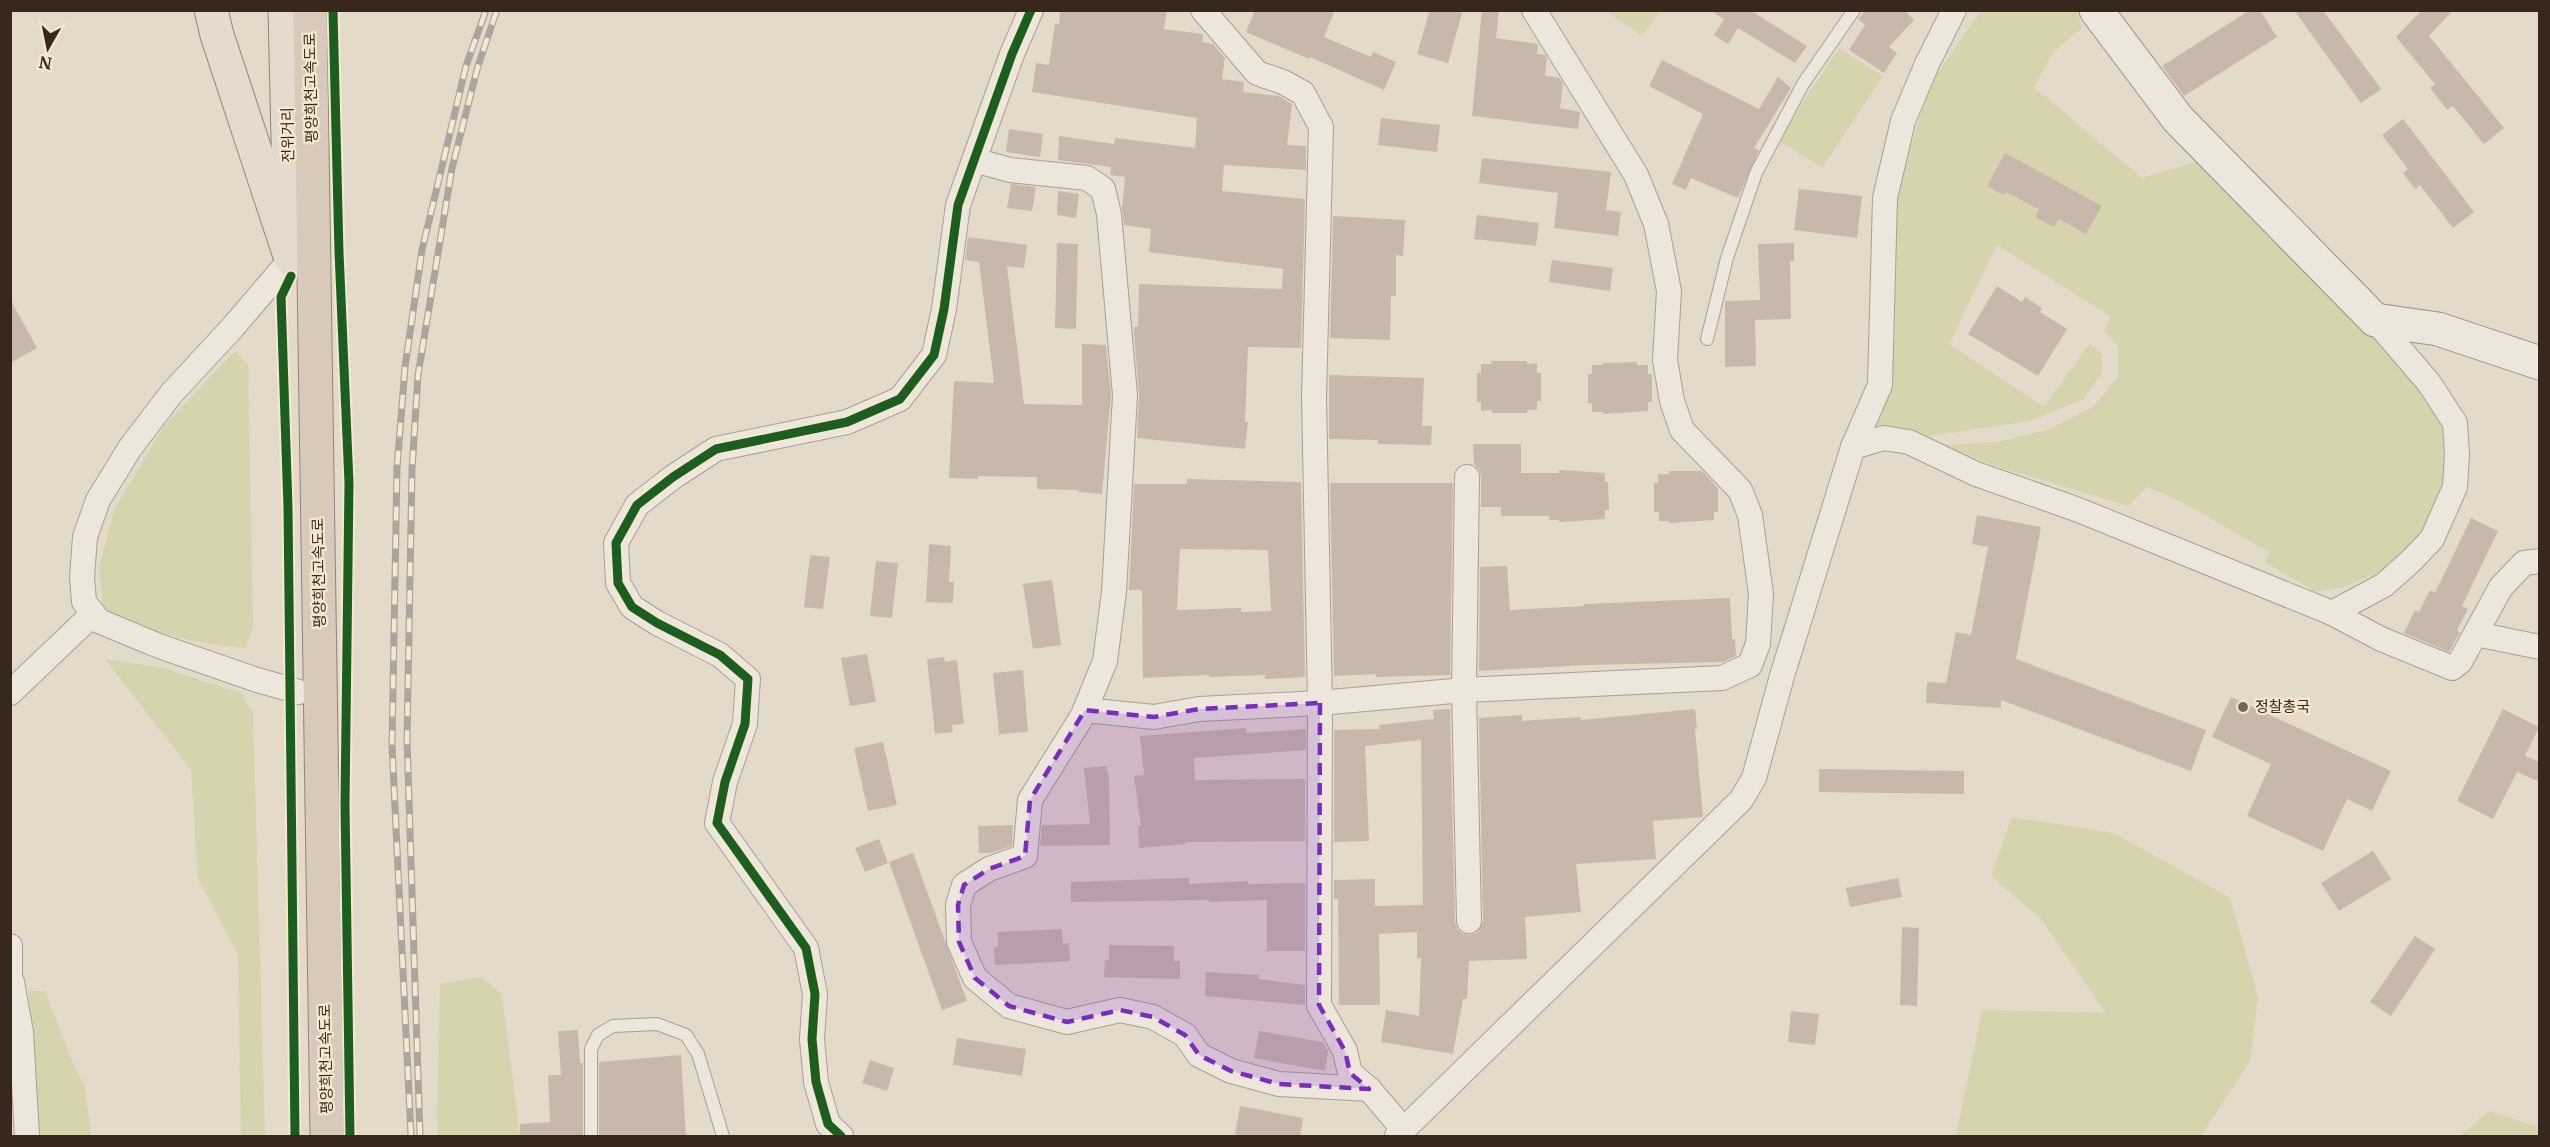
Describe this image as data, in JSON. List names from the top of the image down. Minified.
{"streets":{"highway":["평양희천고속도로"],"main road":["전위거리"]},"crossings":[["평양희천고속도로","전위거리"]],"places":["정찰총국"],"north":"bottom"}
